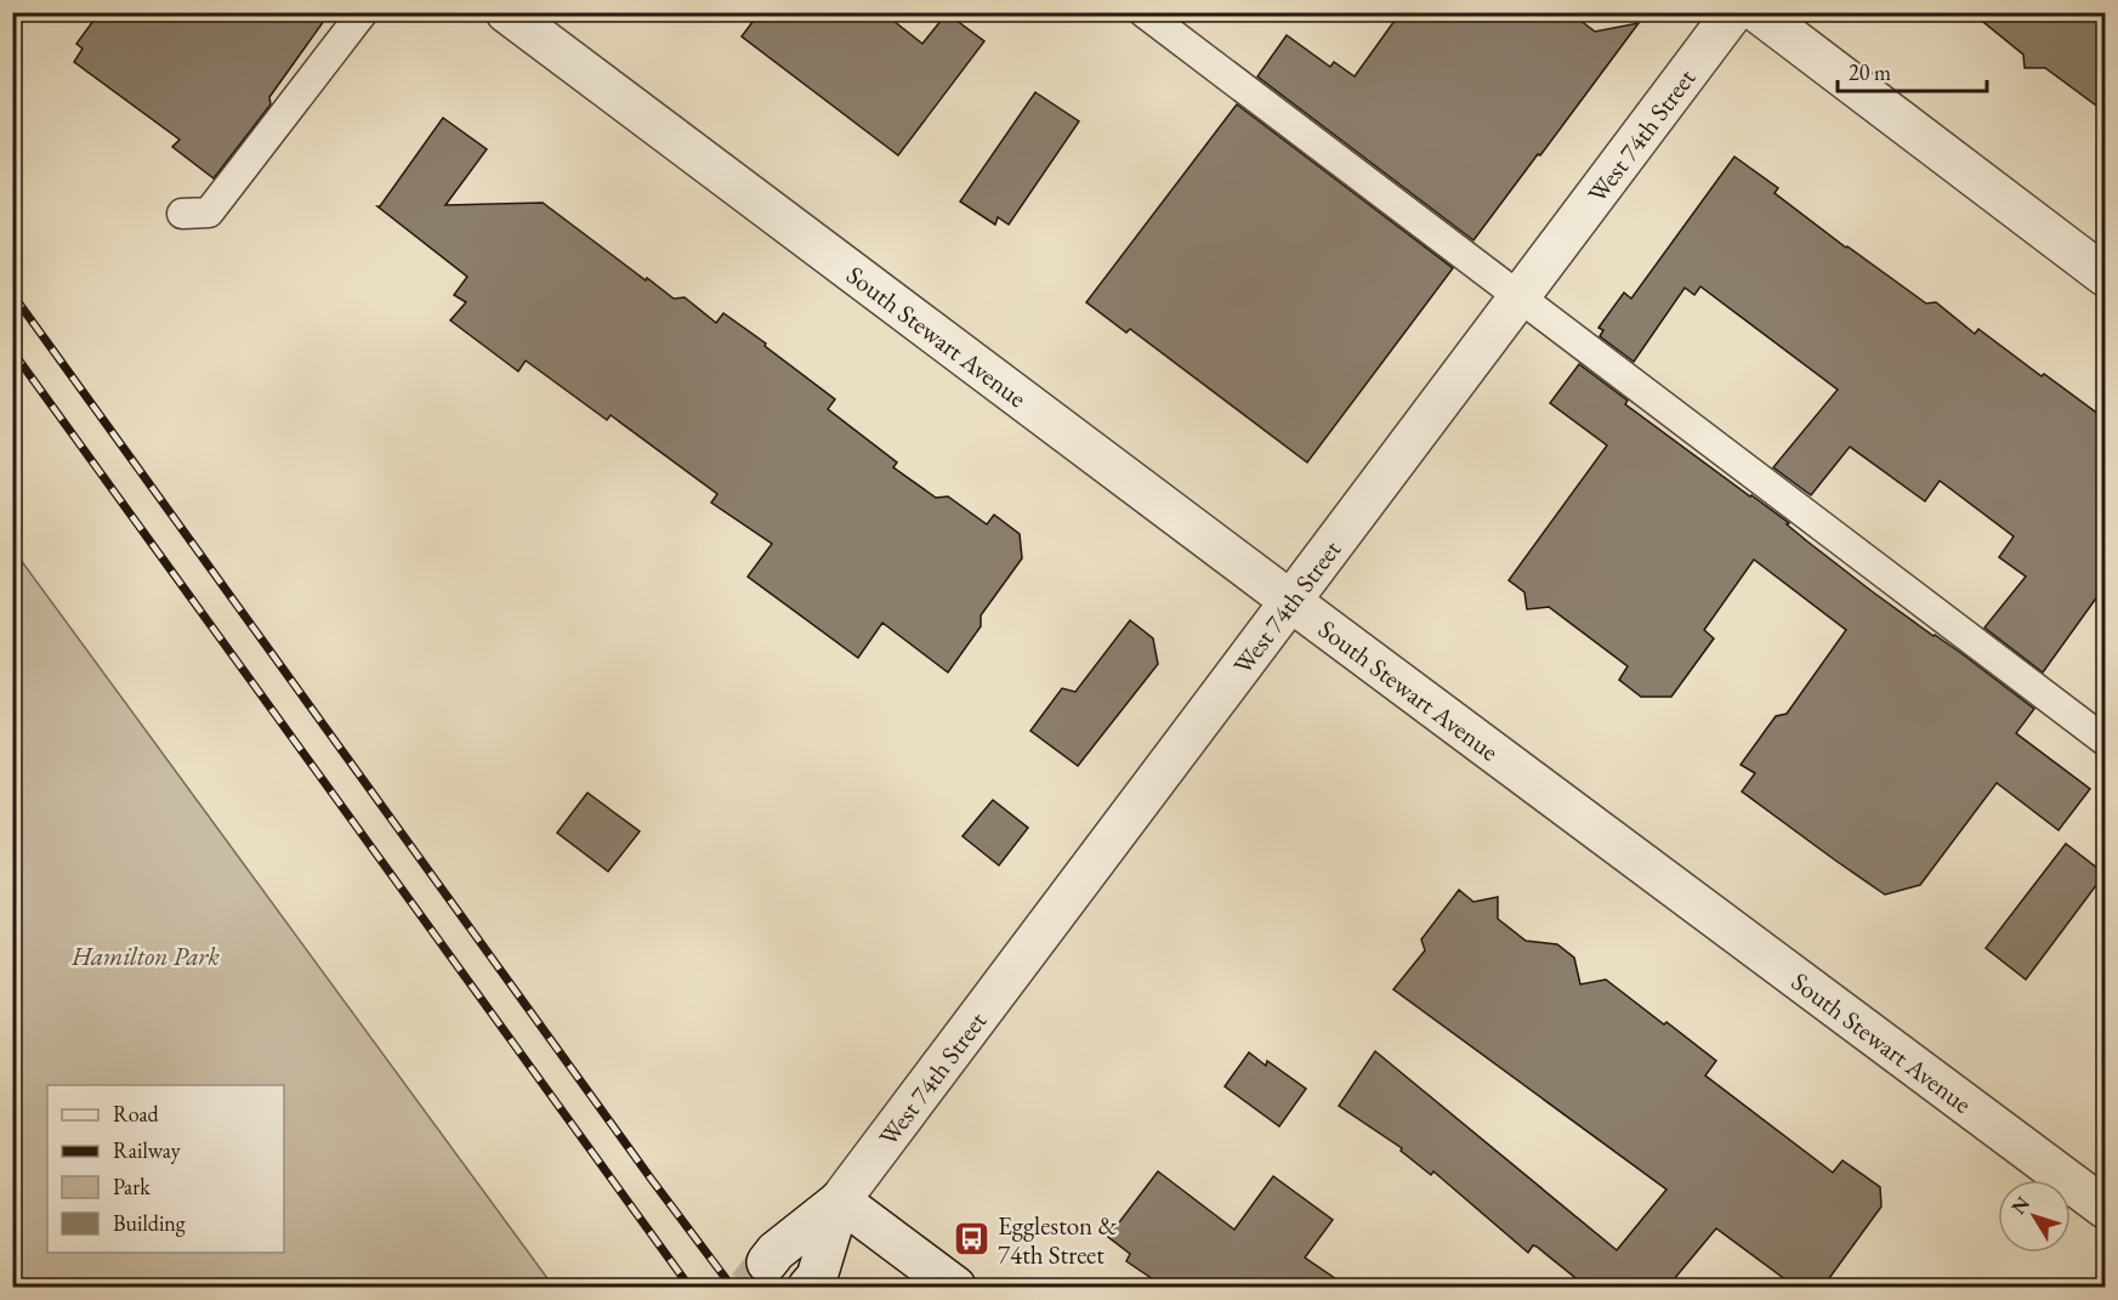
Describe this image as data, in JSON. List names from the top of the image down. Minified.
{"streets":{"street":["West 74th Street","South Stewart Avenue"]},"crossings":[["West 74th Street","South Stewart Avenue"]],"parks":["Hamilton Park"],"places":{"bus stop":["Eggleston & 74th Street"]},"legend":["Road","Railway","Park","Building"],"scale_bar":"20 m","north":"top left"}
